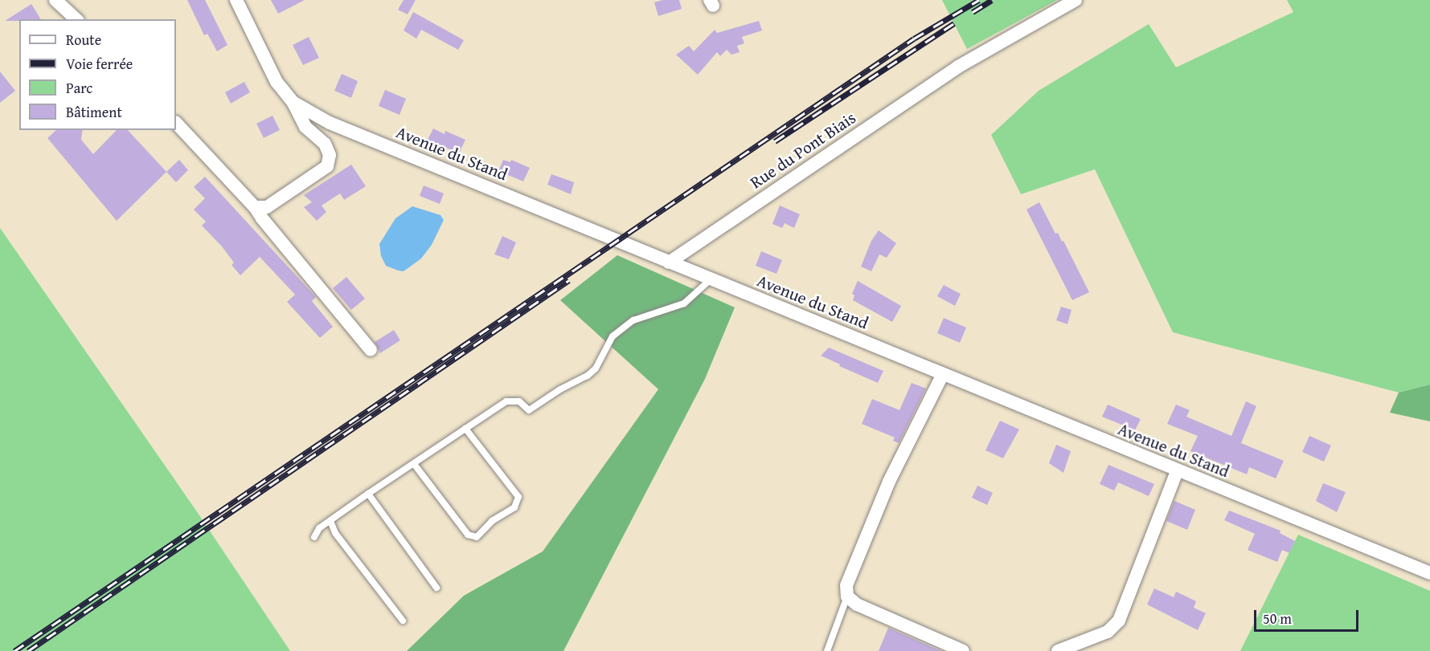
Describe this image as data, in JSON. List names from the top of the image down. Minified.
{"streets":{"street":["Rue du Pont Biais","Avenue du Stand"]},"crossings":[["Rue du Pont Biais","Avenue du Stand"]],"legend":["Route","Voie ferrée","Parc","Bâtiment"],"scale_bar":"50 m"}
